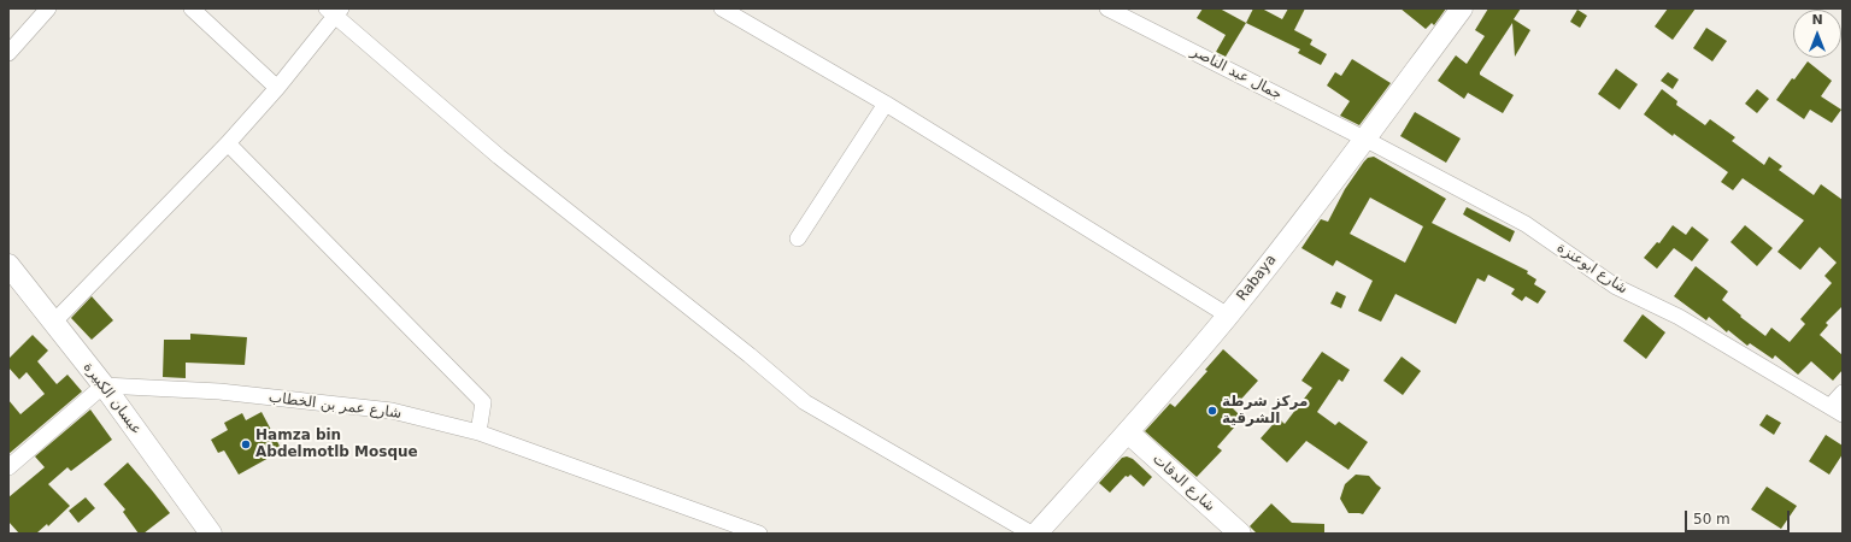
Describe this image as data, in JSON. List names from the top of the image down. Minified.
{"streets":{"street":["جمال عبد الناصر","شارع ابوعنزة","Rabaya","عبسان الكبيرة","شارع عمر بن الخطاب","شارع الدقات"]},"crossings":[["جمال عبد الناصر","شارع ابوعنزة"],["جمال عبد الناصر","Rabaya"],["شارع ابوعنزة","Rabaya"],["Rabaya","شارع الدقات"],["عبسان الكبيرة","شارع عمر بن الخطاب"]],"places":["مركز شرطة الشرقية","Hamza bin Abdelmotlb Mosque"],"scale_bar":"50 m","north":"top"}
